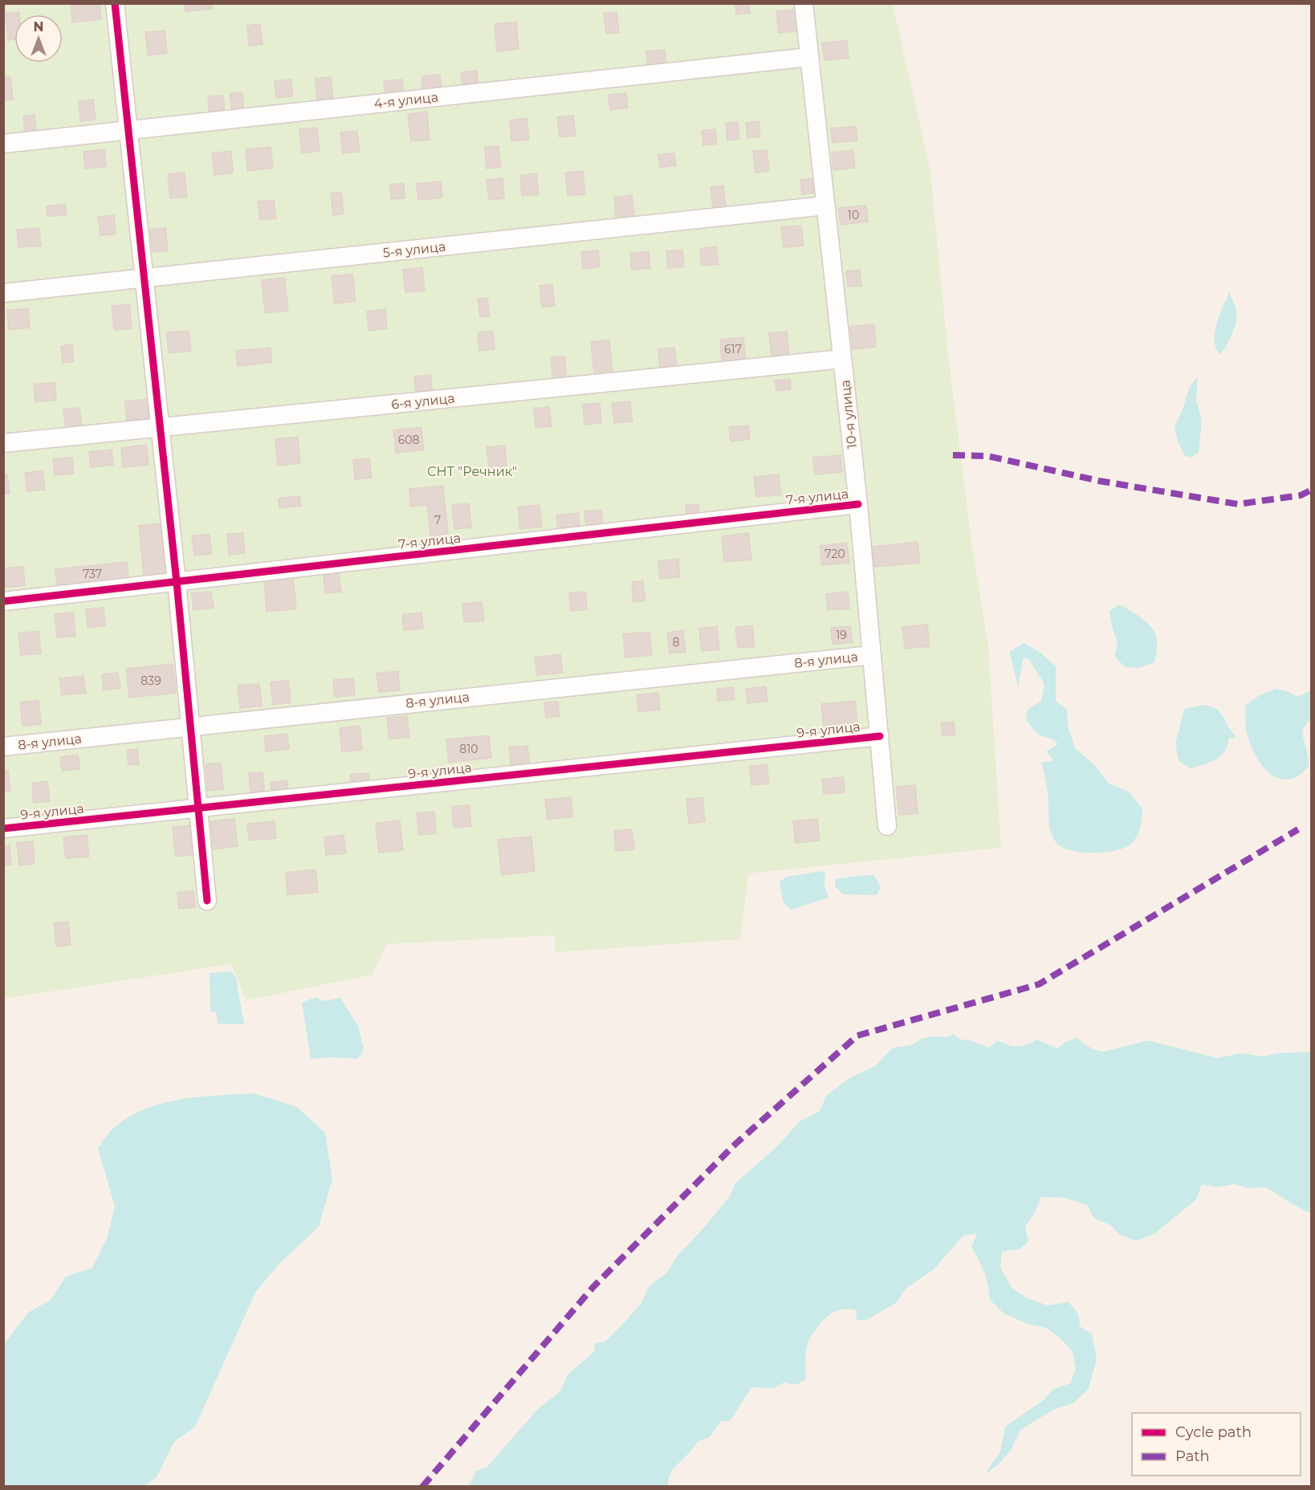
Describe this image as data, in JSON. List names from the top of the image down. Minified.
{"streets":{"street":["4-я улица","5-я улица","6-я улица","10-я улица","7-я улица","8-я улица","9-я улица"]},"crossings":[["4-я улица","10-я улица"],["5-я улица","10-я улица"],["6-я улица","10-я улица"],["10-я улица","7-я улица"],["10-я улица","8-я улица"],["10-я улица","9-я улица"]],"parks":["СНТ \"Речник\""],"house_numbers":["10","617","608","7","720","737","19","8","839","810"],"legend":["Cycle path","Path"],"north":"top"}
